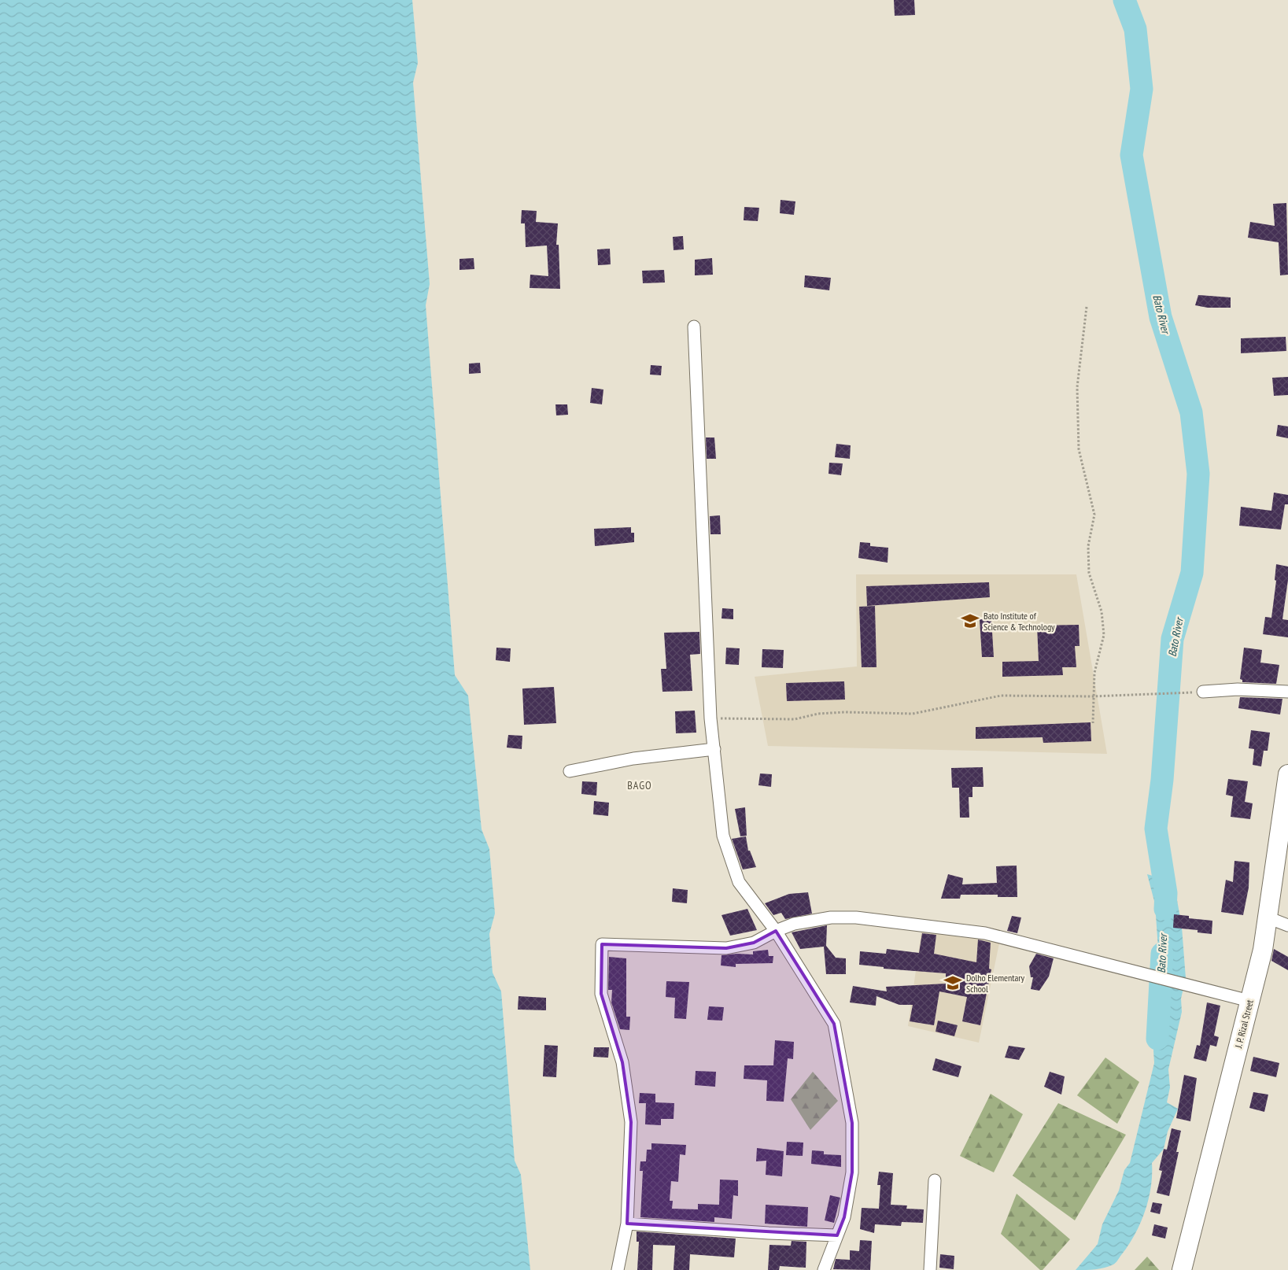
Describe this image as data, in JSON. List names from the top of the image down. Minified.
{"streets":{"main road":["J. P. Rizal Street"]},"districts":["BAGO"],"water":["Bato River"],"places":{"school or university":["Bato Institute of Science & Technology","Dolho Elementary School"]}}
